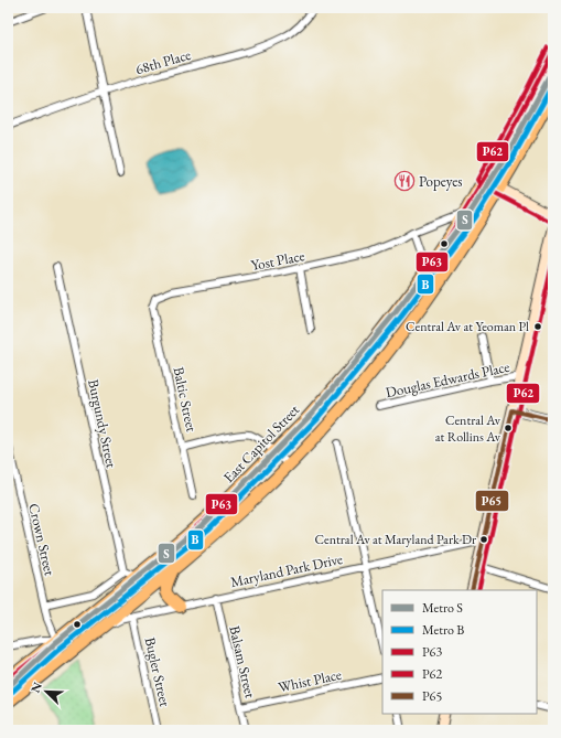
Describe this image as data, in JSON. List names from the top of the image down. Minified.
{"streets":{"main road":["East Capitol Street"],"street":["68th Place","Yost Place","Douglas Edwards Place","Baltic Street","Burgundy Street","Crown Street","Maryland Park Drive","Balsam Street","Bugler Street","Whist Place"]},"crossings":[["Yost Place","Baltic Street"],["Yost Place","East Capitol Street"],["East Capitol Street","Crown Street"],["Maryland Park Drive","Balsam Street"],["Maryland Park Drive","Bugler Street"],["Balsam Street","Whist Place"]],"places":{"restaurant":["Popeyes"],"other":["Central Av at Yeoman Pl","Central Av at Rollins Av","Central Av at Maryland Park Dr"]},"lines":["transit line P62","transit line P63","metro line S","metro line B","transit line P65"],"legend":["Metro S","Metro B","P63","P62","P65"],"north":"top left"}
